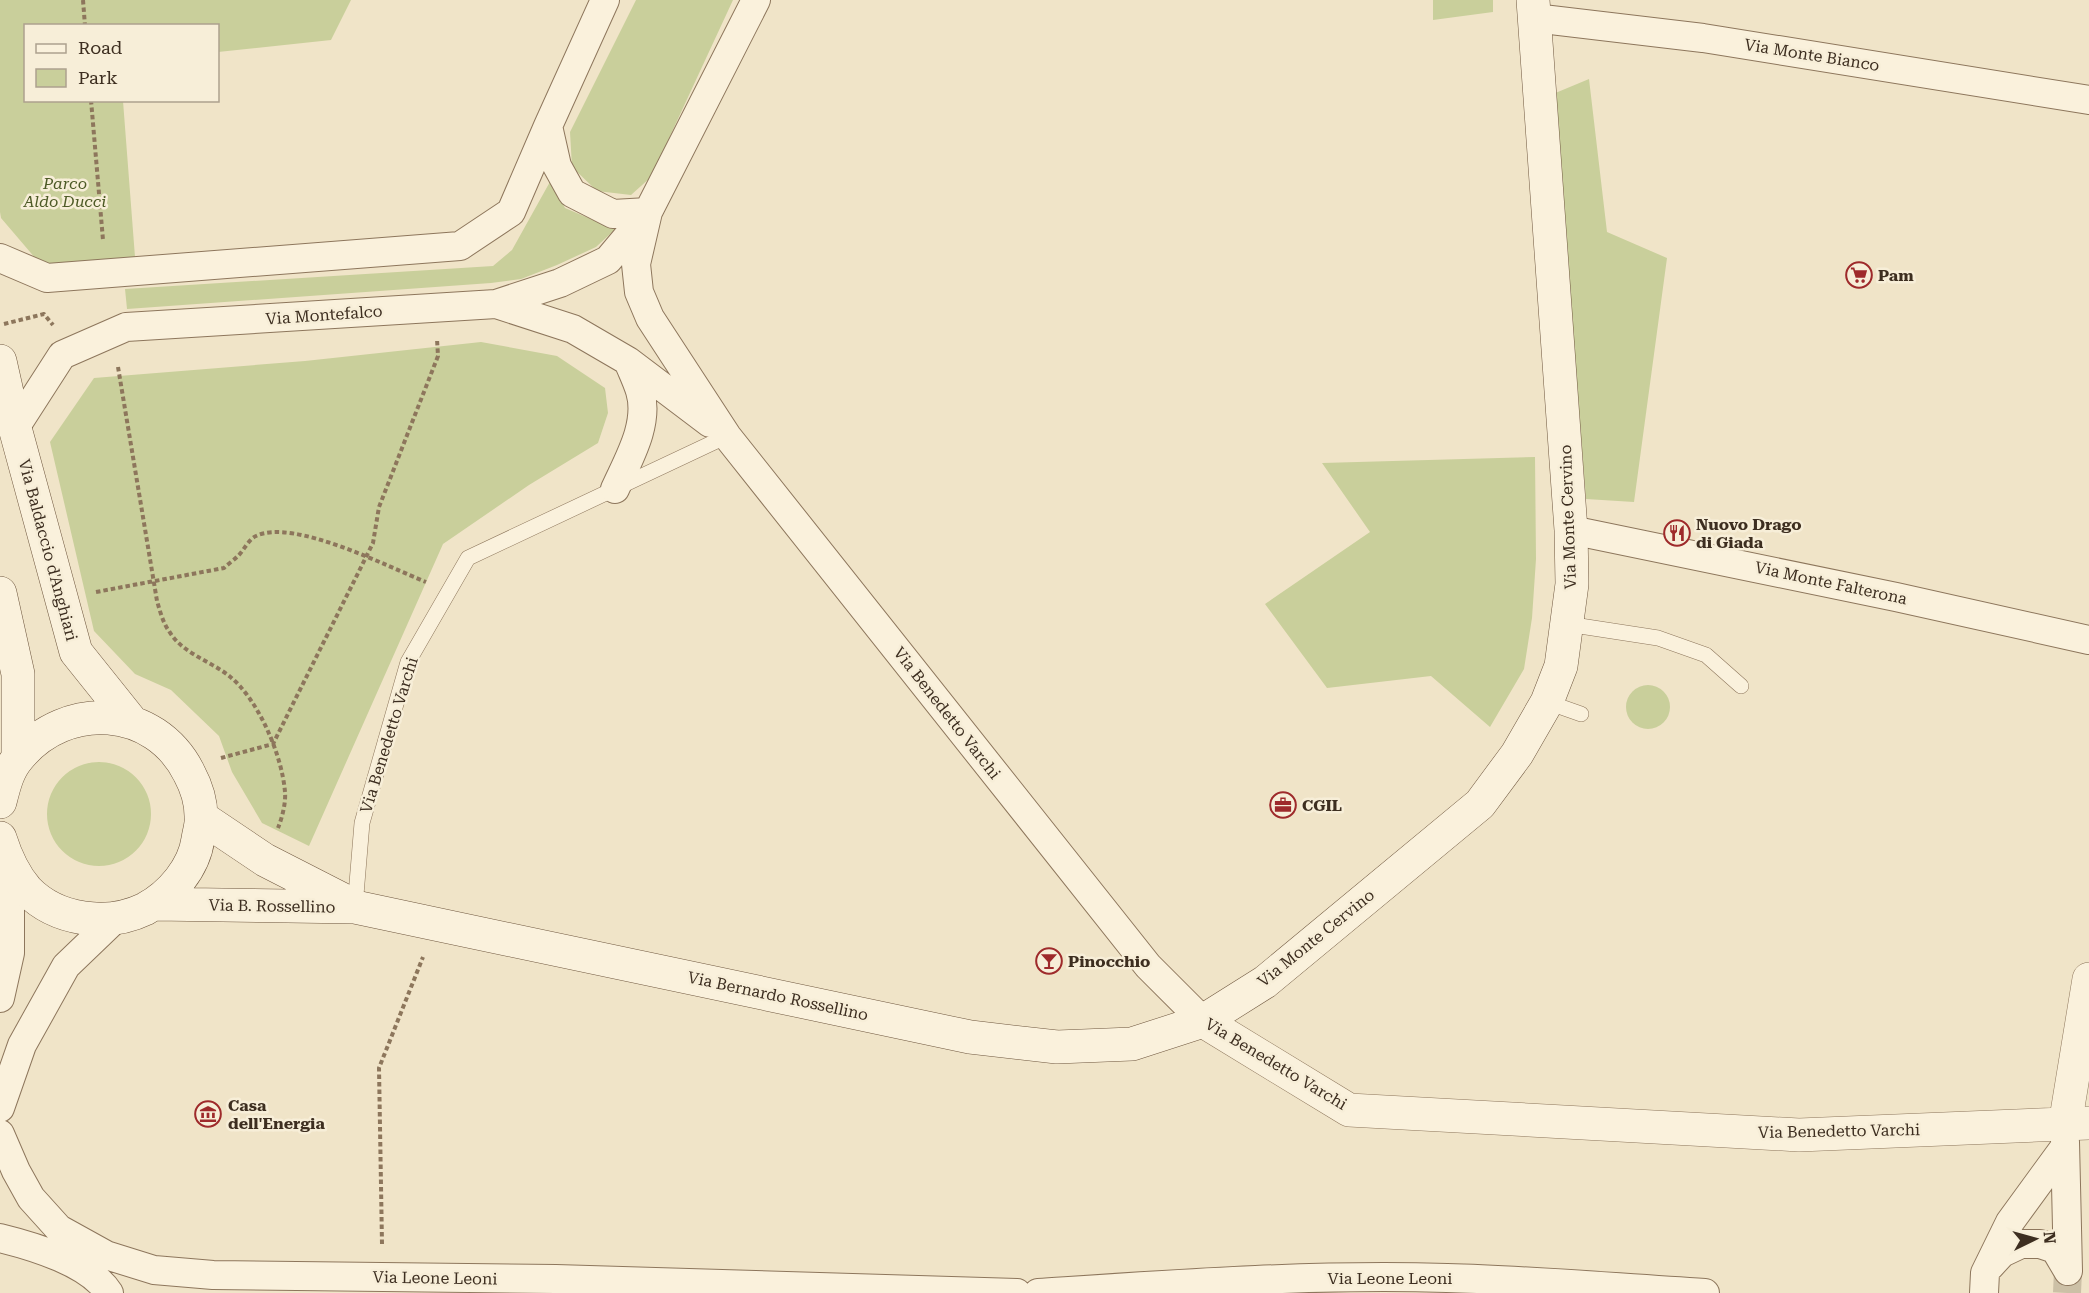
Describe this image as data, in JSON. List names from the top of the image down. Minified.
{"streets":{"main road":["Via Monte Cervino","Via Baldaccio d'Anghiari","Via Benedetto Varchi","Via B. Rossellino","Via Bernardo Rossellino"],"street":["Via Monte Bianco","Via Montefalco","Via Monte Falterona","Via Leone Leoni"]},"crossings":[["Via Monte Bianco","Via Monte Cervino"],["Via Montefalco","Via Baldaccio d'Anghiari"],["Via Montefalco","Via Benedetto Varchi"],["Via Monte Cervino","Via Monte Falterona"],["Via Monte Cervino","Via Benedetto Varchi"],["Via Monte Cervino","Via Bernardo Rossellino"],["Via Benedetto Varchi","Via B. Rossellino"],["Via Benedetto Varchi","Via Bernardo Rossellino"],["Via B. Rossellino","Via Bernardo Rossellino"]],"parks":["Parco Aldo Ducci"],"places":{"supermarket":["Pam"],"restaurant":["Nuovo Drago di Giada"],"office":["CGIL"],"bar":["Pinocchio"],"museum":["Casa dell'Energia"]},"legend":["Road","Park"],"north":"right"}
